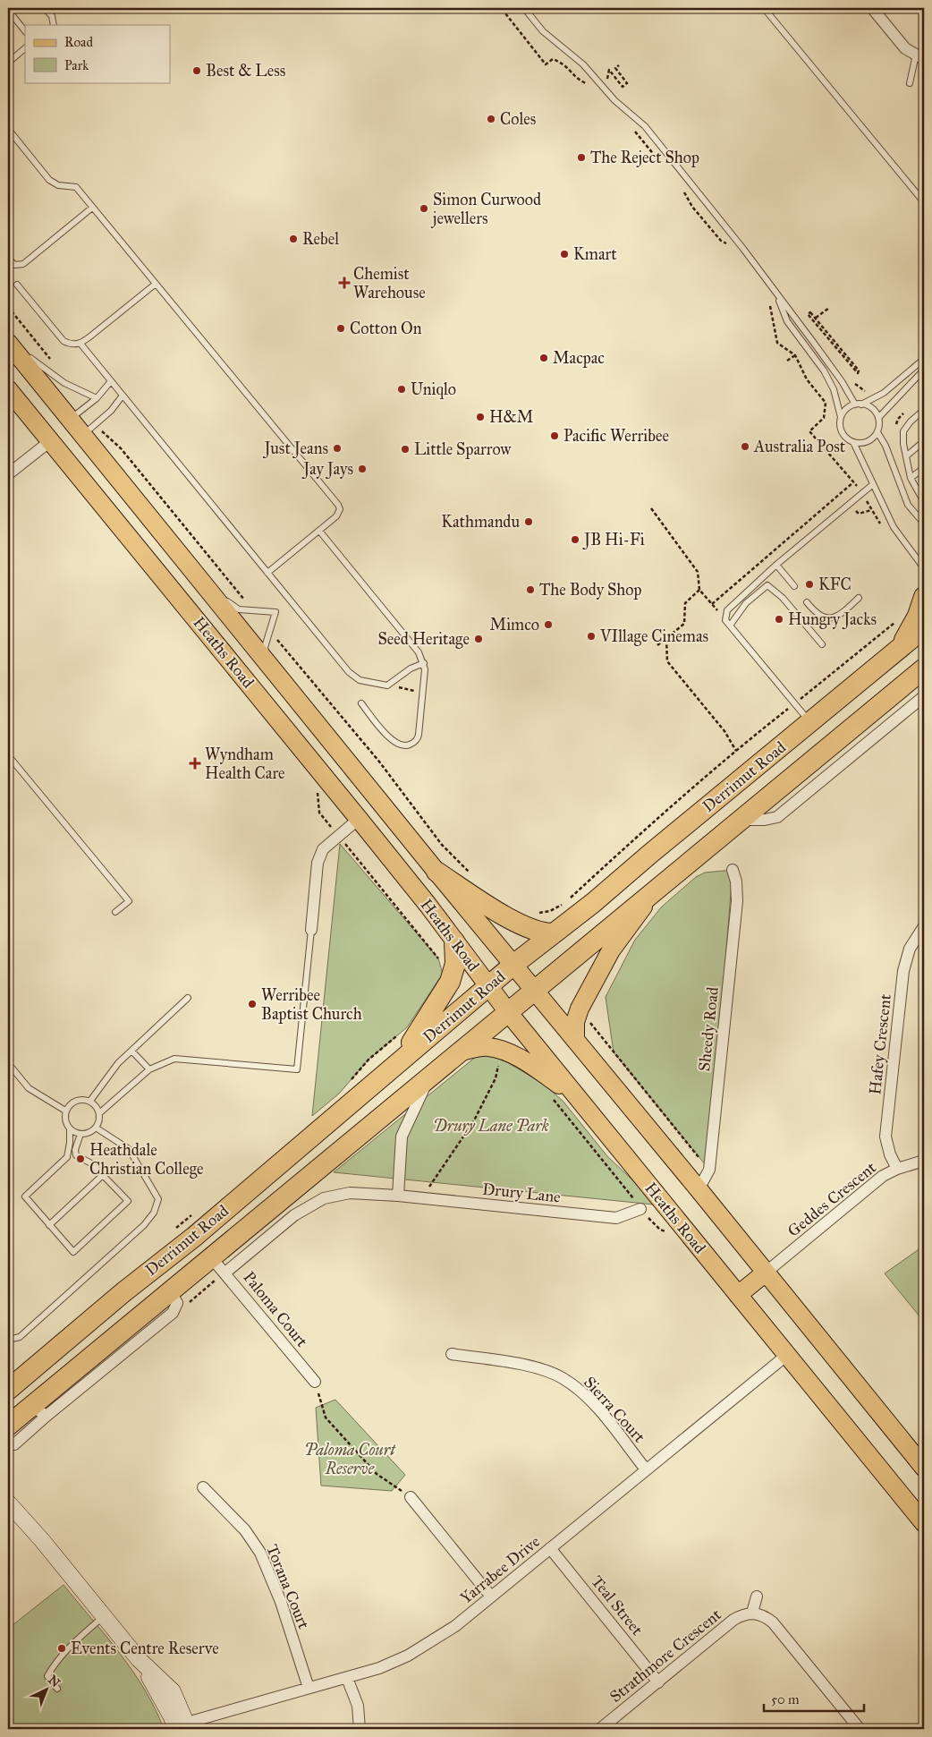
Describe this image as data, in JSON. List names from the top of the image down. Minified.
{"streets":{"highway":["Derrimut Road"],"main road":["Heaths Road"],"street":["Sheedy Road","Hafey Crescent","Drury Lane","Geddes Crescent","Paloma Court","Sierra Court","Yarrabee Drive","Torana Court","Teal Street","Strathmore Crescent"]},"crossings":[["Heaths Road","Derrimut Road"],["Heaths Road","Sheedy Road"],["Heaths Road","Geddes Crescent"],["Heaths Road","Yarrabee Drive"],["Derrimut Road","Paloma Court"],["Hafey Crescent","Geddes Crescent"],["Drury Lane","Paloma Court"],["Sierra Court","Yarrabee Drive"],["Yarrabee Drive","Torana Court"],["Yarrabee Drive","Teal Street"],["Teal Street","Strathmore Crescent"]],"parks":["Drury Lane Park","Paloma Court Reserve"],"places":{"other":["Best & Less","Coles","The Reject Shop","Simon Curwood jewellers","Rebel","Kmart","Cotton On","Macpac","Uniqlo","H&M","Pacific Werribee","Australia Post","Just Jeans","Little Sparrow","Jay Jays","Kathmandu","JB Hi-Fi","KFC","The Body Shop","Hungry Jacks","Mimco","VIllage Cinemas","Seed Heritage","Werribee Baptist Church","Heathdale Christian College","Events Centre Reserve"],"health":["Chemist Warehouse","Wyndham Health Care"]},"legend":["Road","Park"],"scale_bar":"50 m","north":"top right"}
